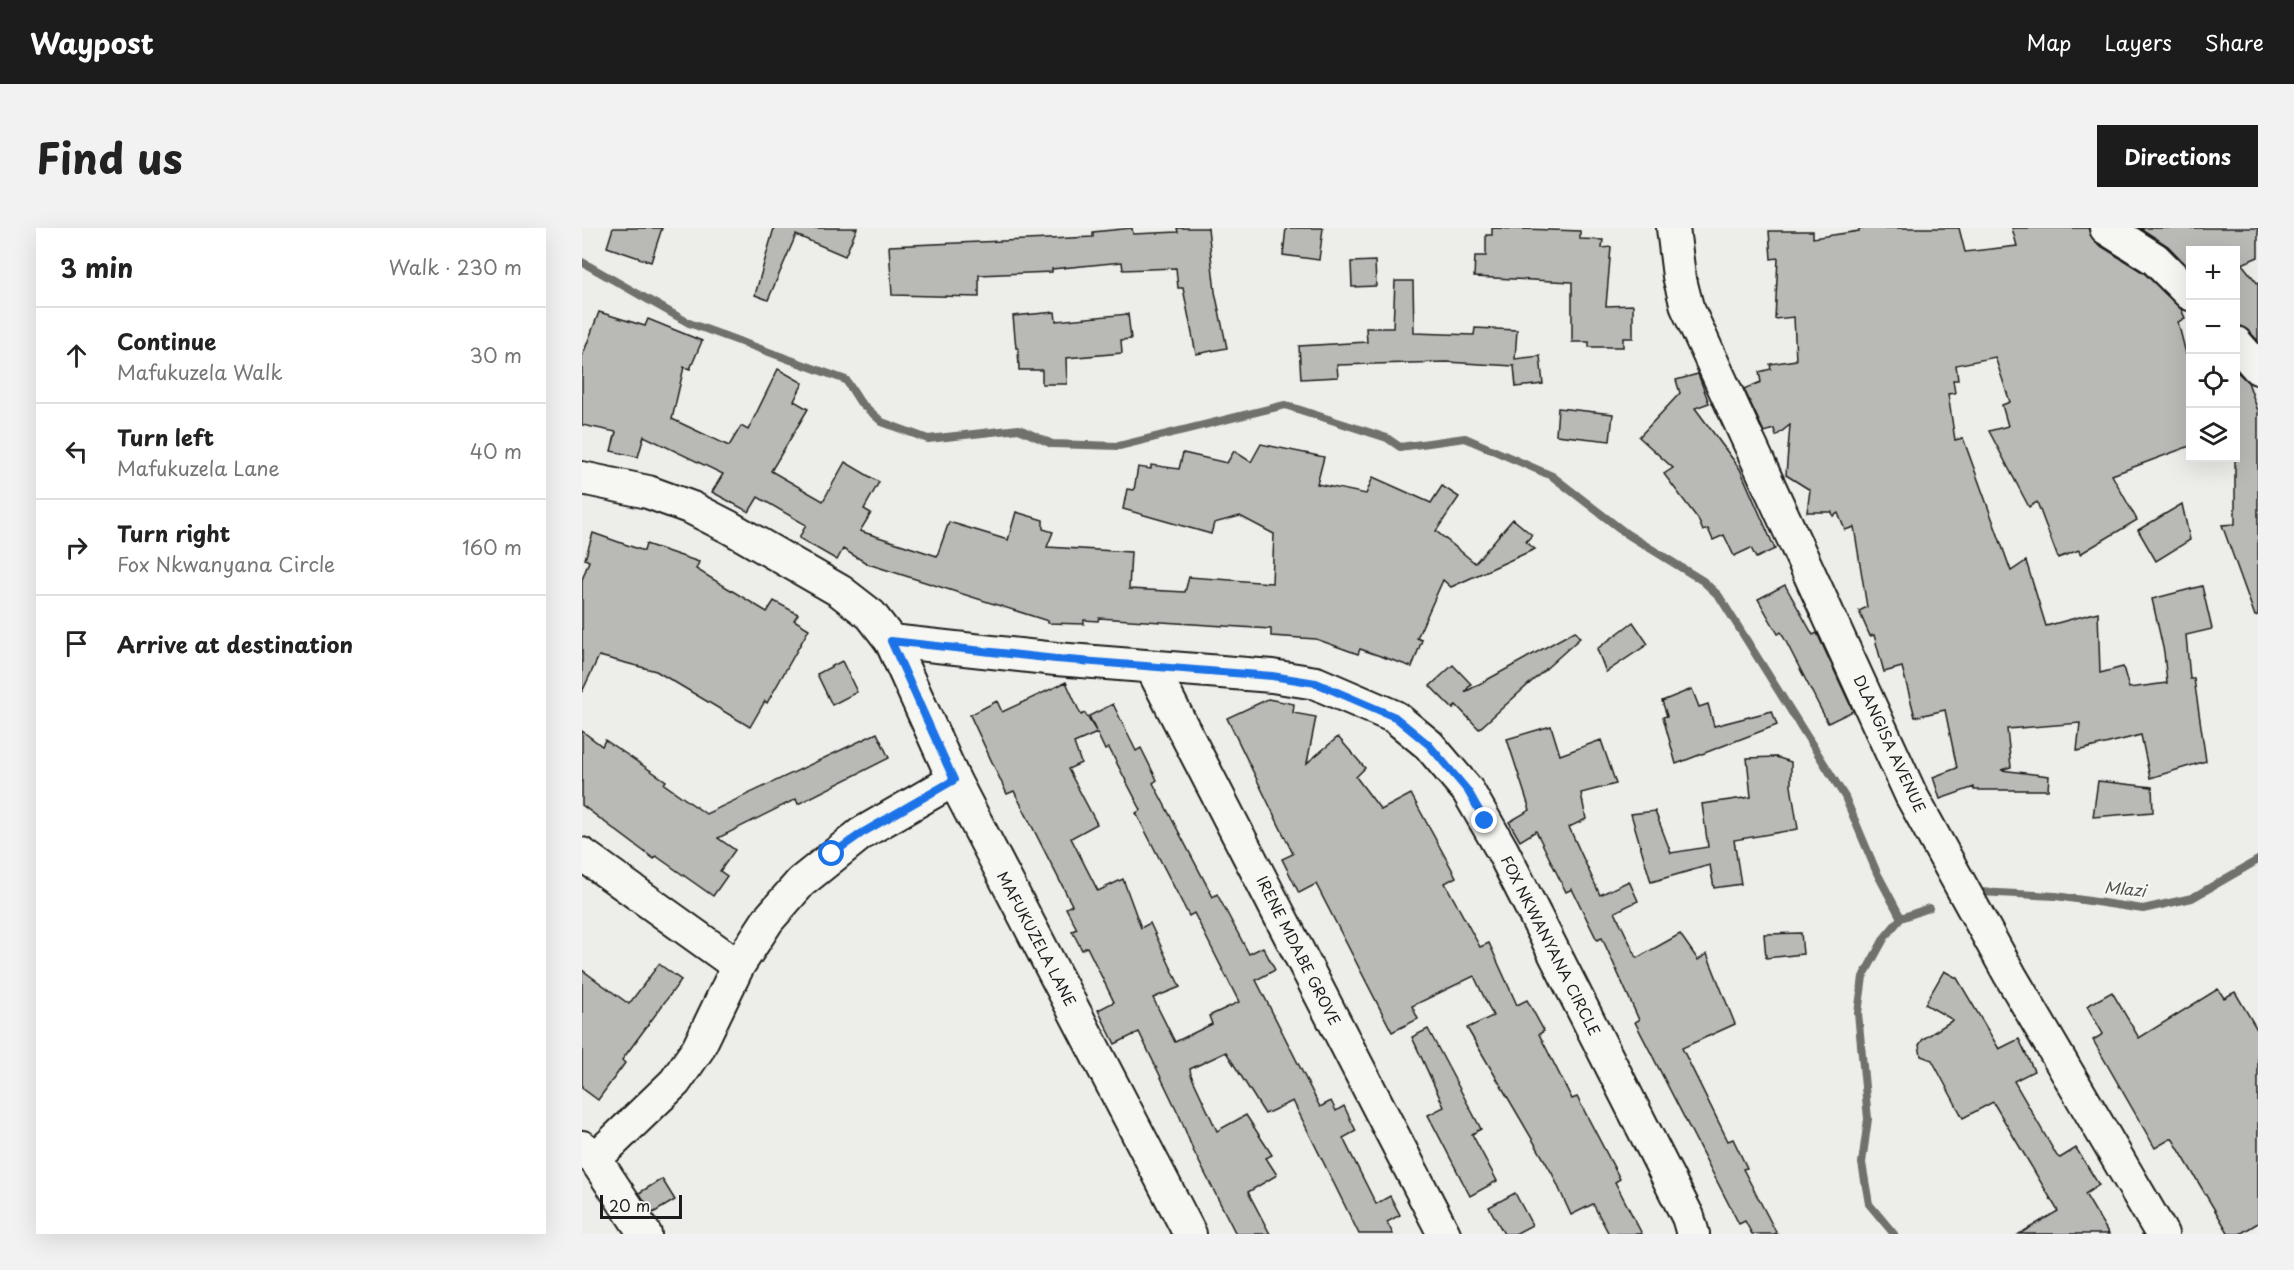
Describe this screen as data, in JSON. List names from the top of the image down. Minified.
{"streets":{"street":["DLANGISA AVENUE","MAFUKUZELA LANE","FOX NKWANYANA CIRCLE","IRENE MDABE GROVE"]},"crossings":[["MAFUKUZELA LANE","FOX NKWANYANA CIRCLE"],["FOX NKWANYANA CIRCLE","IRENE MDABE GROVE"]],"water":["Mlazi"],"scale_bar":"20 m","page":{"header":"Waypost","nav":["Map","Layers","Share"],"title":"Find us","buttons":"Directions","heading":["3 min","Walk · 230 m"],"map_buttons":["+","−"],"list":[["Continue","Mafukuzela Walk","30 m"],["Turn left","Mafukuzela Lane","40 m"],["Turn right","Fox Nkwanyana Circle","160 m"],"Arrive at destination"],"scale":"20 m"}}
